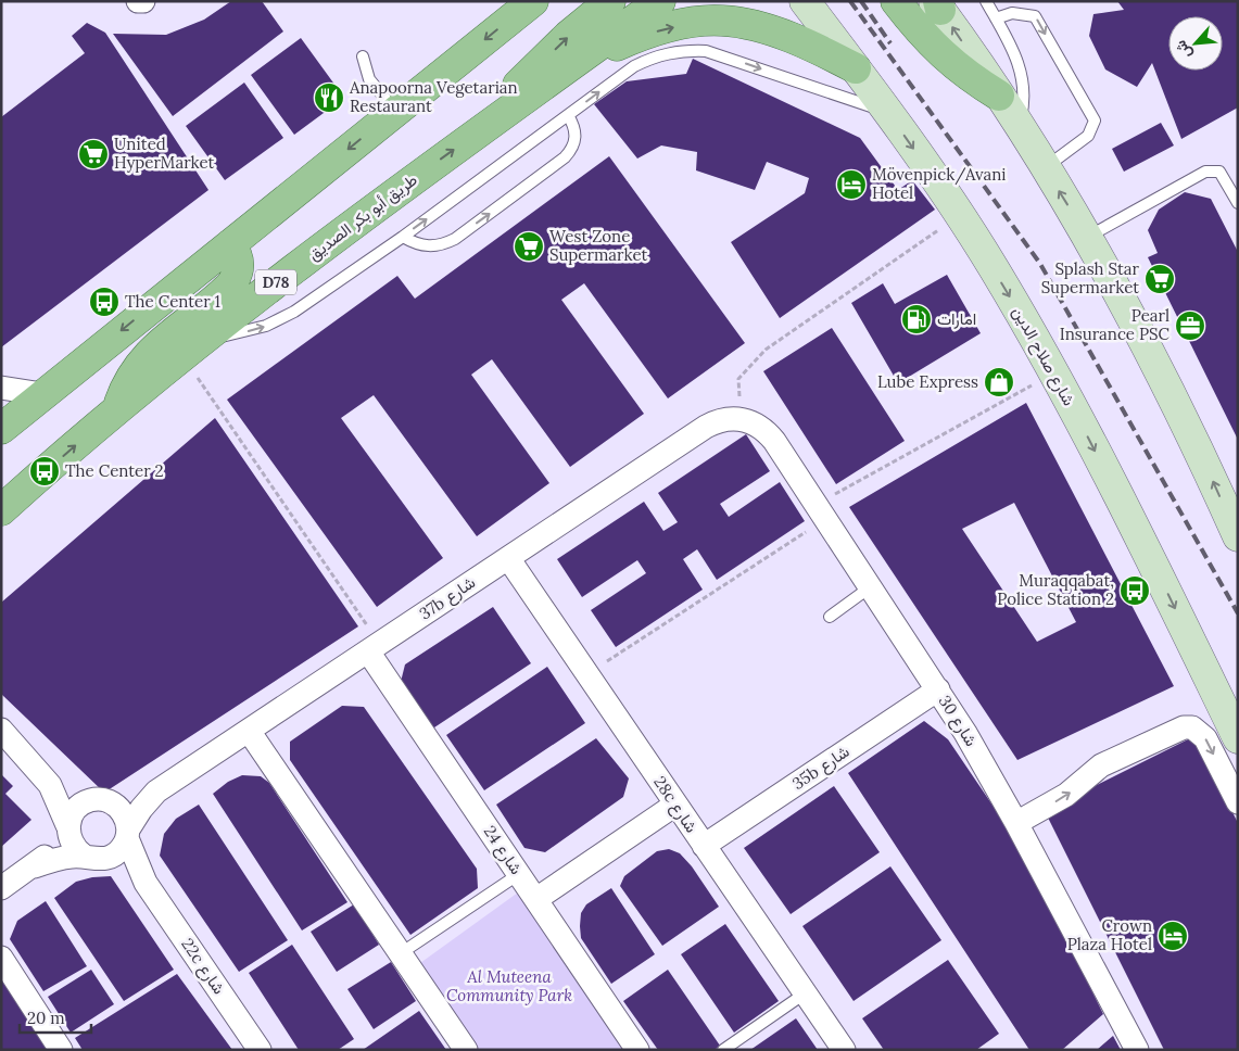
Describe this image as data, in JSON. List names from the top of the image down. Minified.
{"streets":{"main road":["طريق أبو بكر الصديق","D78","شارع صلاح الدين"],"street":["37b شارع","شارع 30","35b شارع","28c شارع","شارع 24","22c شارع"]},"crossings":[["37b شارع","شارع 30"],["37b شارع","28c شارع"],["37b شارع","شارع 24"],["37b شارع","22c شارع"],["شارع 30","35b شارع"],["35b شارع","28c شارع"]],"parks":["Al Muteena Community Park"],"places":{"restaurant":["Anapoorna Vegetarian Restaurant"],"supermarket":["United HyperMarket","West Zone Supermarket","Splash Star Supermarket"],"hotel":["Mövenpick/Avani Hotel","Crown Plaza Hotel"],"bus stop":["The Center 1","The Center 2","Muraqqabat, Police Station 2"],"fuel station":["امارات"],"office":["Pearl Insurance PSC"],"shop":["Lube Express"]},"scale_bar":"20 m","north":"bottom left"}
